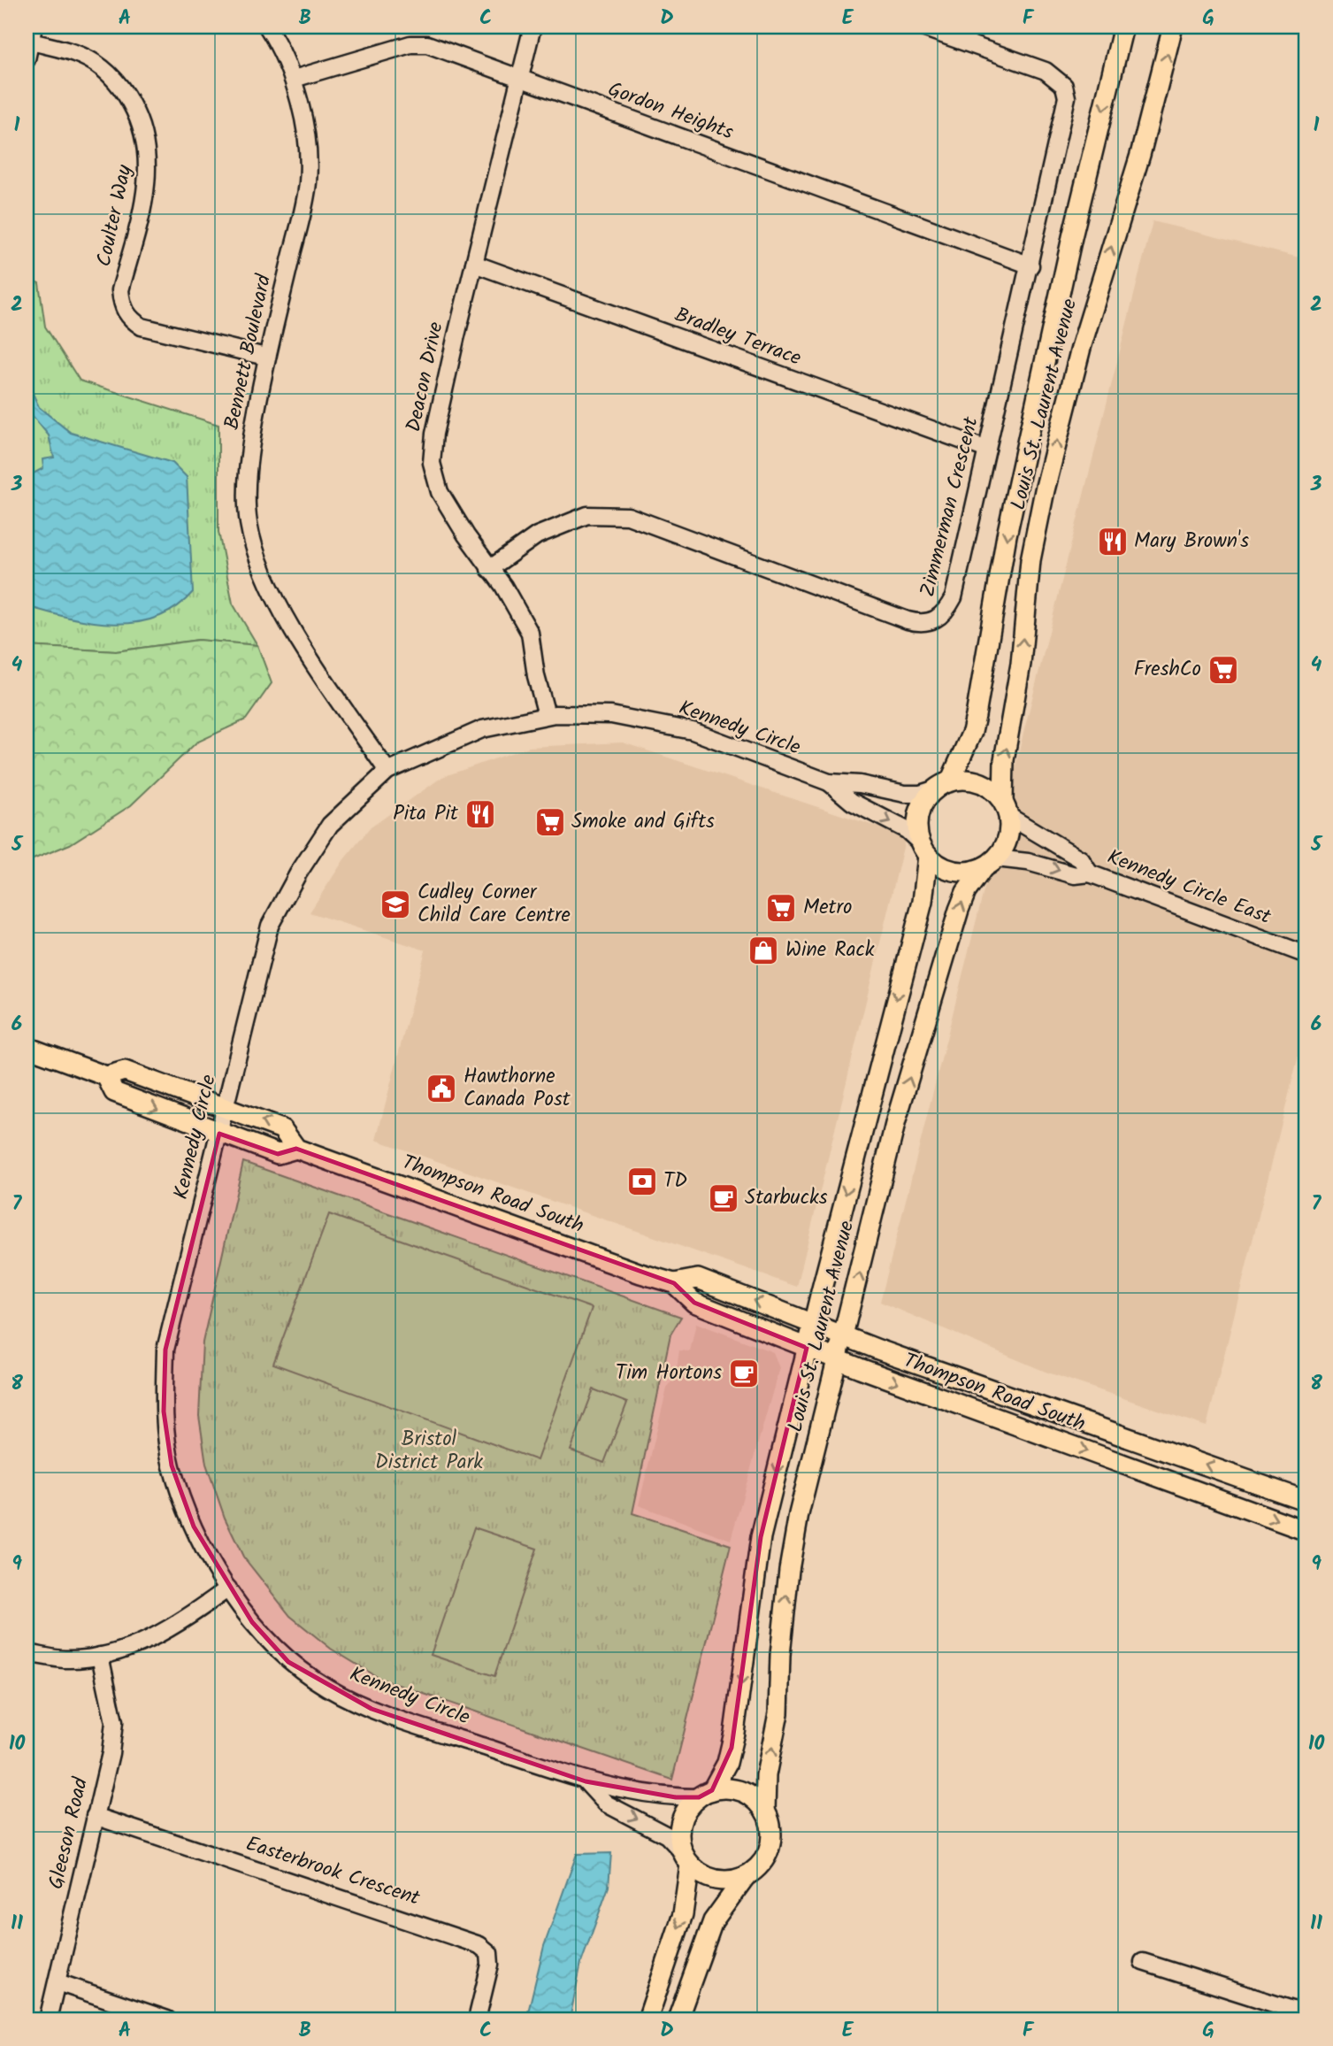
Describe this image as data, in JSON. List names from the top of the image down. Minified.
{"streets":{"main road":["Louis St. Laurent Avenue","Thompson Road South"],"street":["Gordon Heights","Coulter Way","Bradley Terrace","Bennett Boulevard","Deacon Drive","Zimmerman Crescent","Kennedy Circle","Kennedy Circle East","Gleeson Road","Easterbrook Crescent"]},"crossings":[["Gordon Heights","Bennett Boulevard"],["Gordon Heights","Deacon Drive"],["Gordon Heights","Zimmerman Crescent"],["Coulter Way","Bennett Boulevard"],["Bradley Terrace","Deacon Drive"],["Bradley Terrace","Zimmerman Crescent"],["Bennett Boulevard","Kennedy Circle"],["Deacon Drive","Zimmerman Crescent"],["Deacon Drive","Kennedy Circle"],["Louis St. Laurent Avenue","Kennedy Circle"],["Louis St. Laurent Avenue","Kennedy Circle East"],["Louis St. Laurent Avenue","Thompson Road South"],["Kennedy Circle","Kennedy Circle East"],["Kennedy Circle","Thompson Road South"],["Gleeson Road","Easterbrook Crescent"]],"parks":["Bristol District Park"],"places":{"restaurant":["Mary Brown's","Pita Pit"],"supermarket":["FreshCo","Smoke and Gifts","Metro"],"school or university":["Cudley Corner Child Care Centre"],"shop":["Wine Rack"],"public building":["Hawthorne Canada Post"],"bank":["TD"],"cafe":["Starbucks","Tim Hortons"]},"grid":{"columns":["A","B","C","D","E","F","G"],"rows":["1","2","3","4","5","6","7","8","9","10","11"]}}
